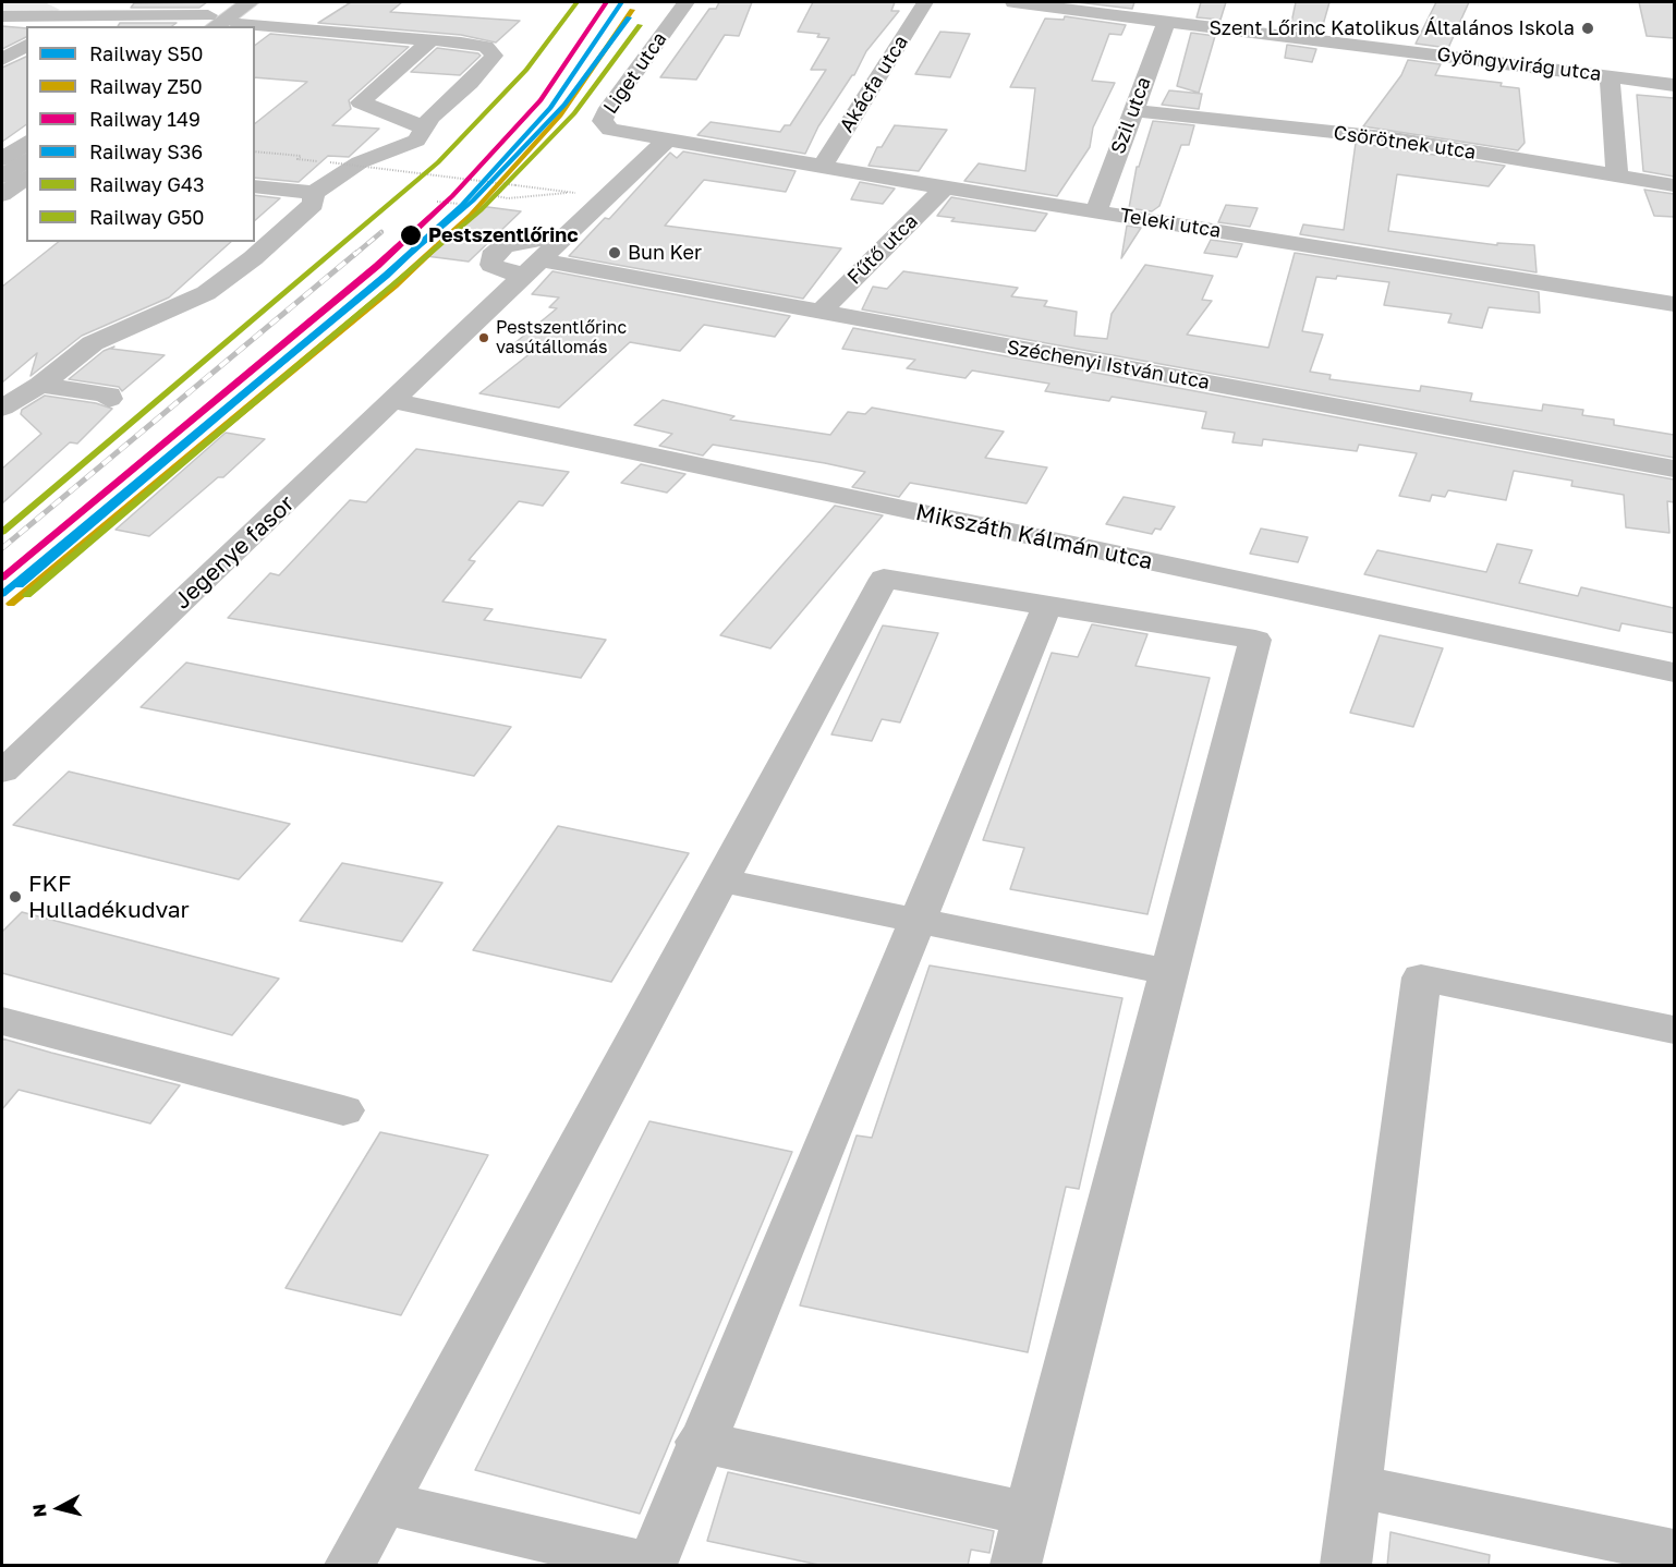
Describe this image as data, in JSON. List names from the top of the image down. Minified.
{"streets":{"street":["Gyöngyvirág utca","Liget utca","Akácfa utca","Szil utca","Csörötnek utca","Teleki utca","Fűtő utca","Széchenyi István utca","Mikszáth Kálmán utca","Jegenye fasor"]},"crossings":[["Gyöngyvirág utca","Szil utca"],["Liget utca","Teleki utca"],["Liget utca","Jegenye fasor"],["Akácfa utca","Teleki utca"],["Szil utca","Csörötnek utca"],["Szil utca","Teleki utca"],["Teleki utca","Fűtő utca"],["Teleki utca","Jegenye fasor"],["Fűtő utca","Széchenyi István utca"],["Széchenyi István utca","Jegenye fasor"],["Mikszáth Kálmán utca","Jegenye fasor"]],"places":["Szent Lőrinc Katolikus Általános Iskola","Pestszentlőrinc","Bun Ker","Pestszentlőrinc vasútállomás","FKF Hulladékudvar"],"lines":["rail line S50","rail line 149","rail line G43","rail line Z50","rail line S36","rail line G50"],"legend":["Railway S50","Railway Z50","Railway 149","Railway S36","Railway G43","Railway G50"],"north":"left"}
